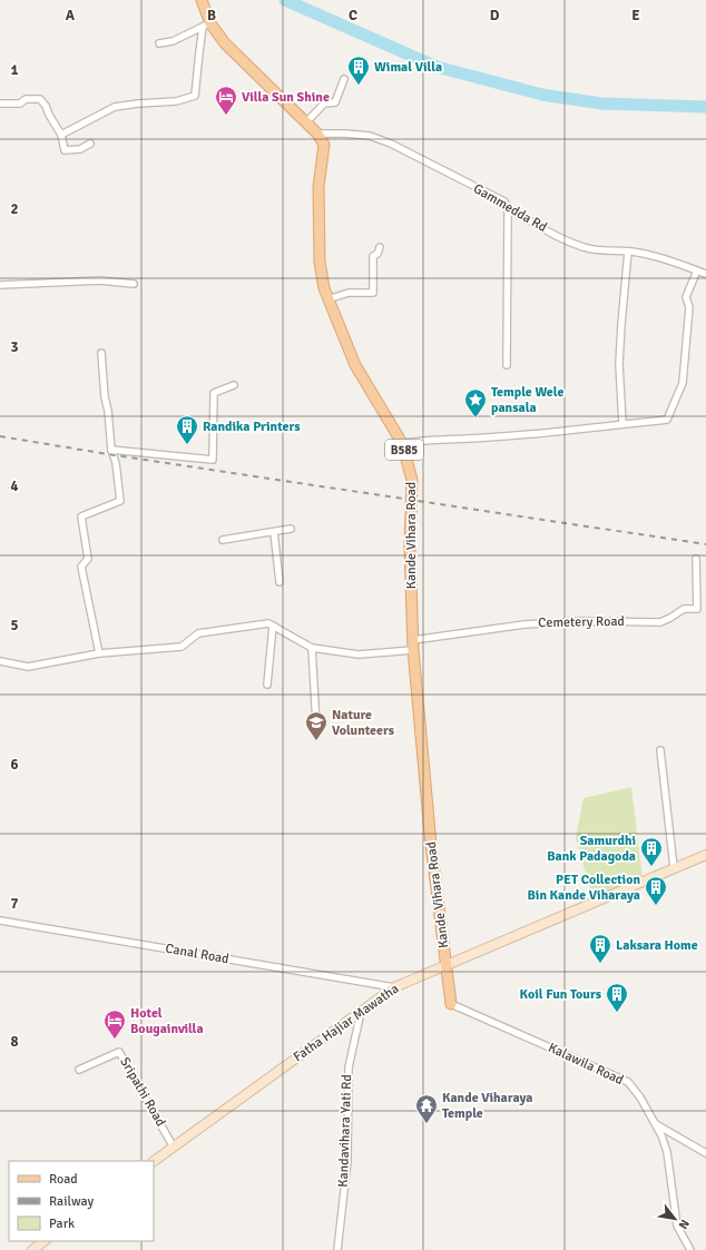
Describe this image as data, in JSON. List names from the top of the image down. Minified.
{"streets":{"main road":["B585","Kande Vihara Road"],"street":["Gammedda Rd","Cemetery Road","Canal Road","Fatha Hajiar Mawatha","Kalawila Road","Sripathi Road","Kandavihara Yati Rd"]},"crossings":[["Gammedda Rd","Kande Vihara Road"],["Kande Vihara Road","Cemetery Road"],["Kande Vihara Road","Fatha Hajiar Mawatha"],["Kande Vihara Road","Kalawila Road"],["Canal Road","Fatha Hajiar Mawatha"],["Fatha Hajiar Mawatha","Sripathi Road"],["Fatha Hajiar Mawatha","Kandavihara Yati Rd"]],"places":{"building":["Wimal Villa","Randika Printers","Samurdhi Bank Padagoda","PET Collection Bin Kande Viharaya","Laksara Home","Koil Fun Tours"],"hotel":["Villa Sun Shine","Hotel Bougainvilla"],"place":["Temple Wele pansala"],"school or university":["Nature Volunteers"],"temple":["Kande Viharaya Temple"]},"legend":["Road","Railway","Park"],"north":"bottom right","grid":{"columns":["A","B","C","D","E"],"rows":["1","2","3","4","5","6","7","8"]}}
